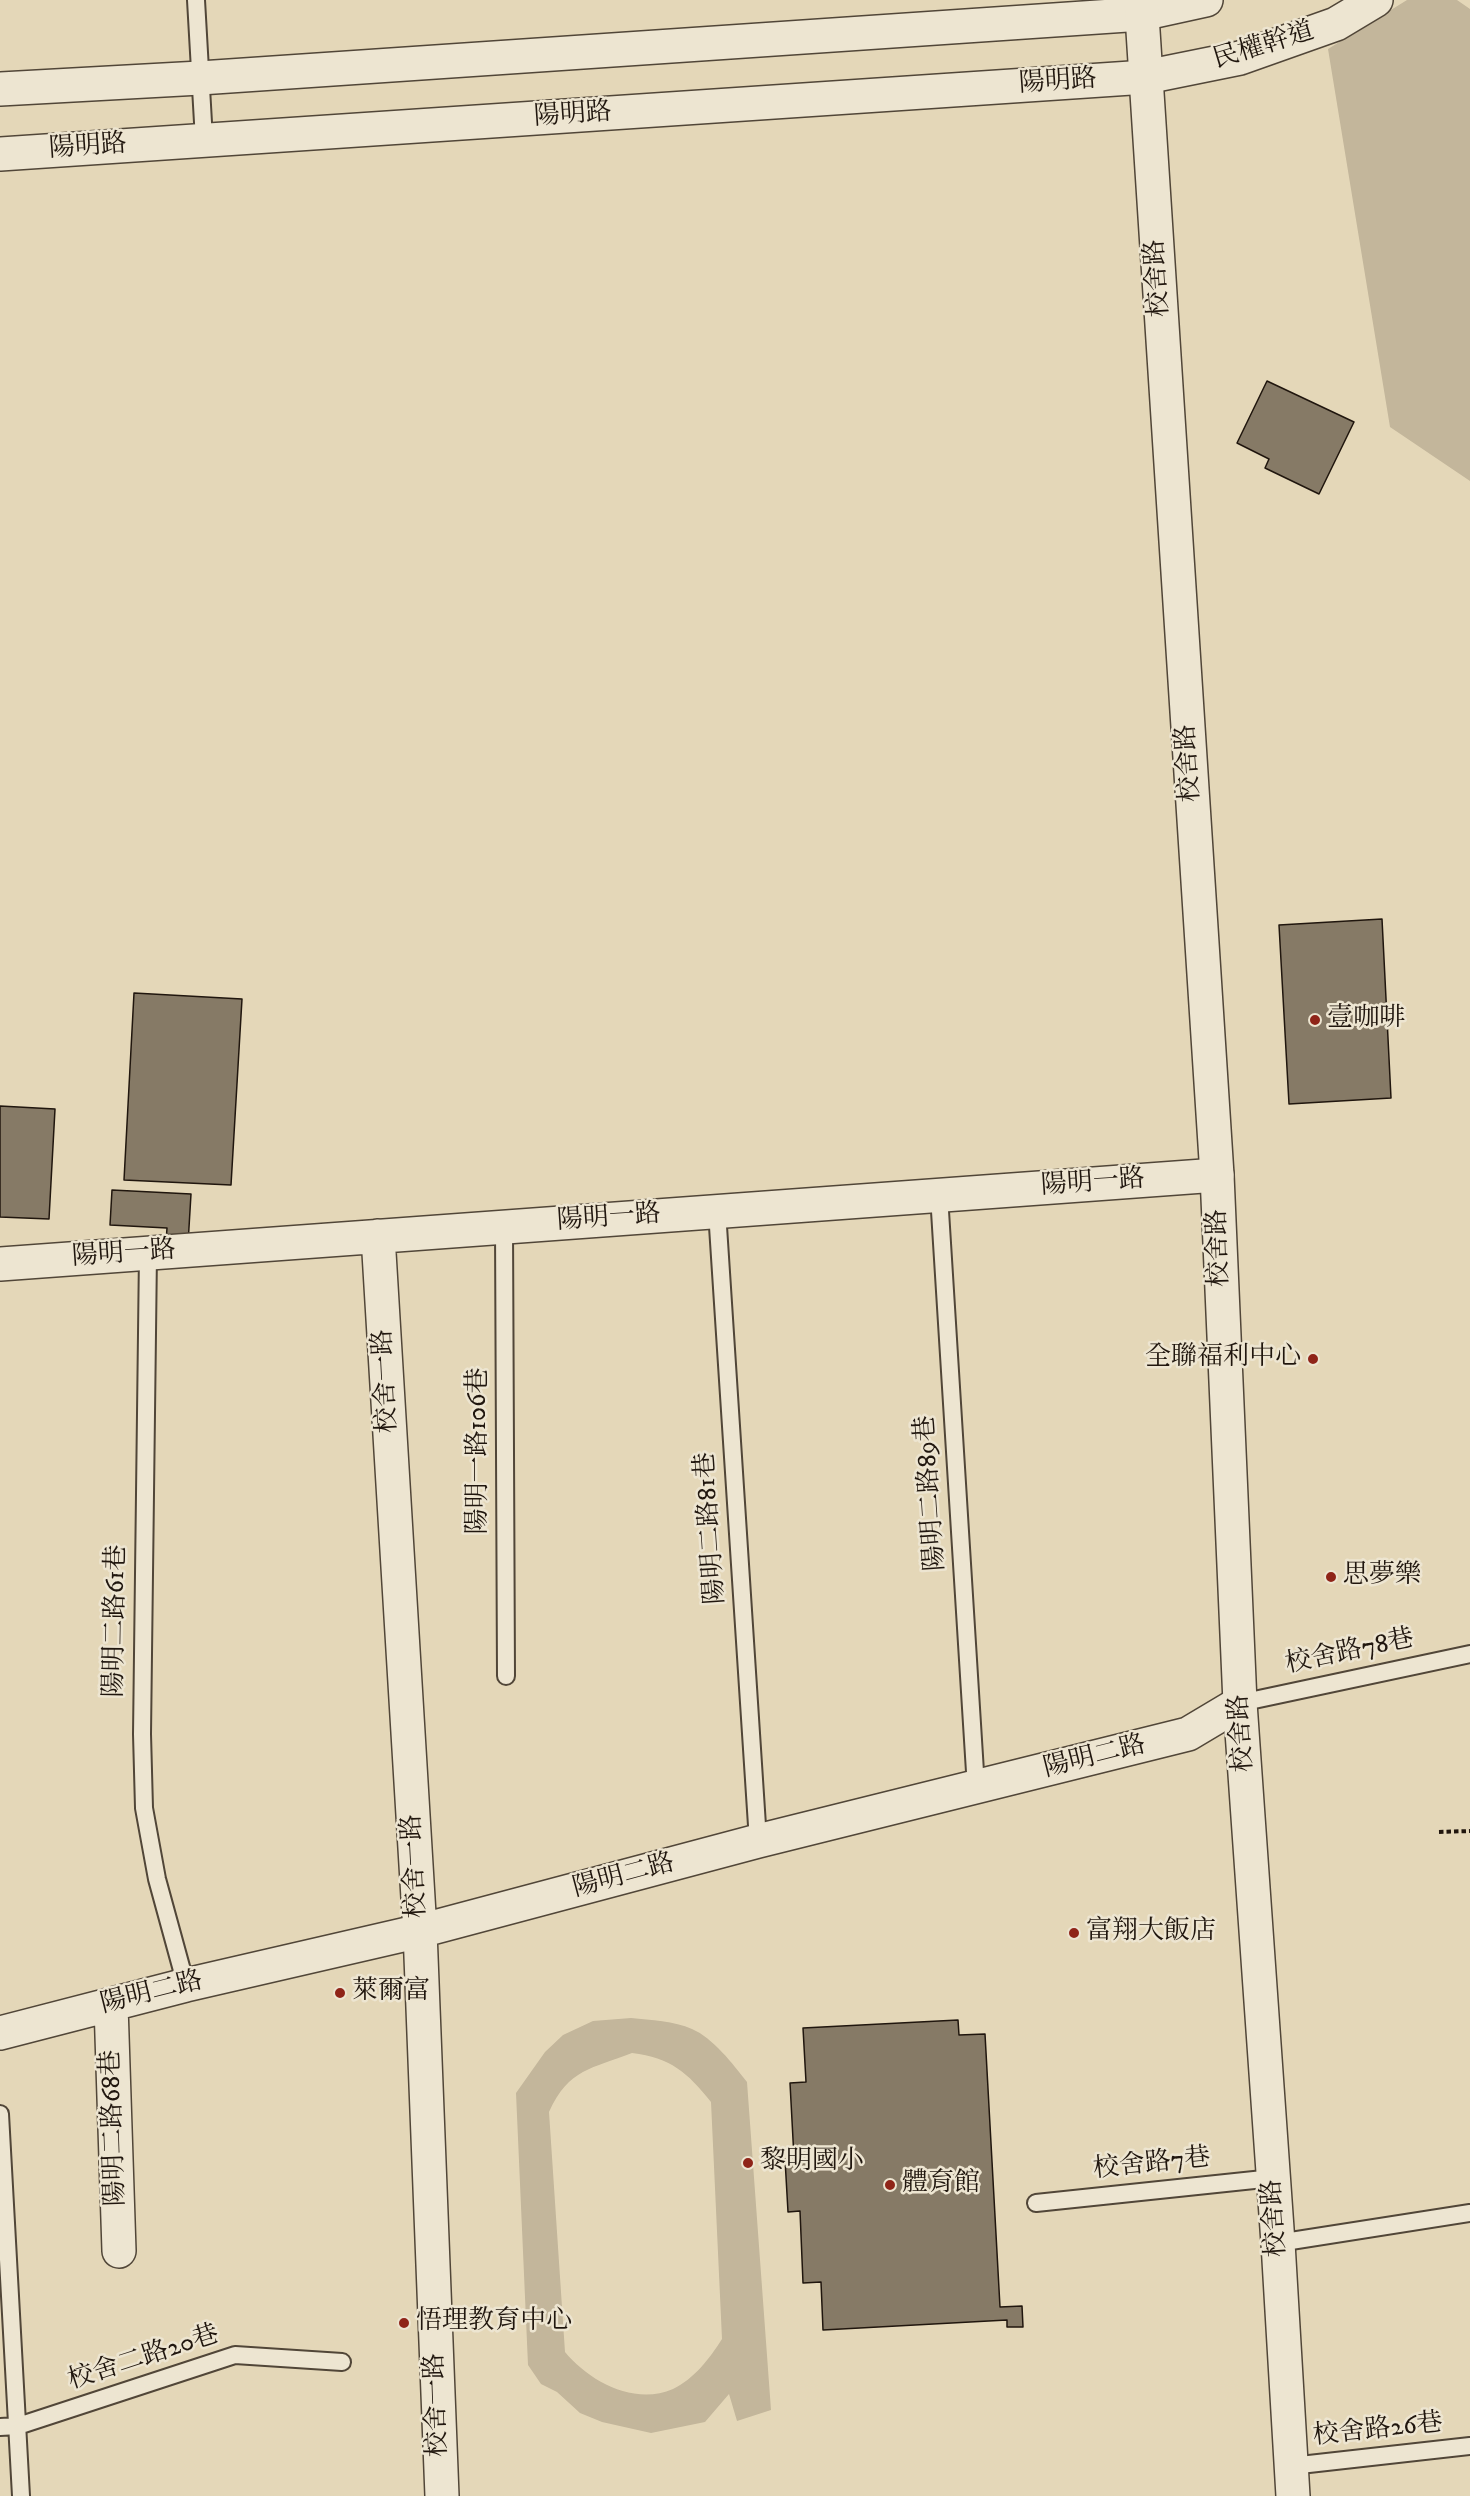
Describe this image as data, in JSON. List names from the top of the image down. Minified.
{"streets":{"street":["民權幹道","陽明路","校舍路","陽明一路","校舍一路","陽明二路","陽明二路68巷"],"lane":["陽明一路106巷","陽明二路89巷","陽明二路81巷","陽明二路61巷","校舍路78巷","校舍路7巷","校舍二路20巷","校舍路26巷"]},"crossings":[["民權幹道","陽明路"],["民權幹道","校舍路"],["陽明路","校舍路"],["校舍路","陽明一路"],["校舍路","校舍路78巷"],["校舍路","陽明二路"],["校舍路","校舍路7巷"],["校舍路","校舍路26巷"],["陽明一路","校舍一路"],["陽明一路","陽明一路106巷"],["陽明一路","陽明二路89巷"],["陽明一路","陽明二路81巷"],["陽明一路","陽明二路61巷"],["校舍一路","陽明二路"],["陽明二路89巷","陽明二路"],["陽明二路81巷","陽明二路"],["陽明二路61巷","陽明二路"],["校舍路78巷","陽明二路"],["陽明二路","陽明二路68巷"]],"places":["壹咖啡","全聯福利中心","思夢樂","富翔大飯店","萊爾富","黎明國小","體育館","悟理教育中心"]}
